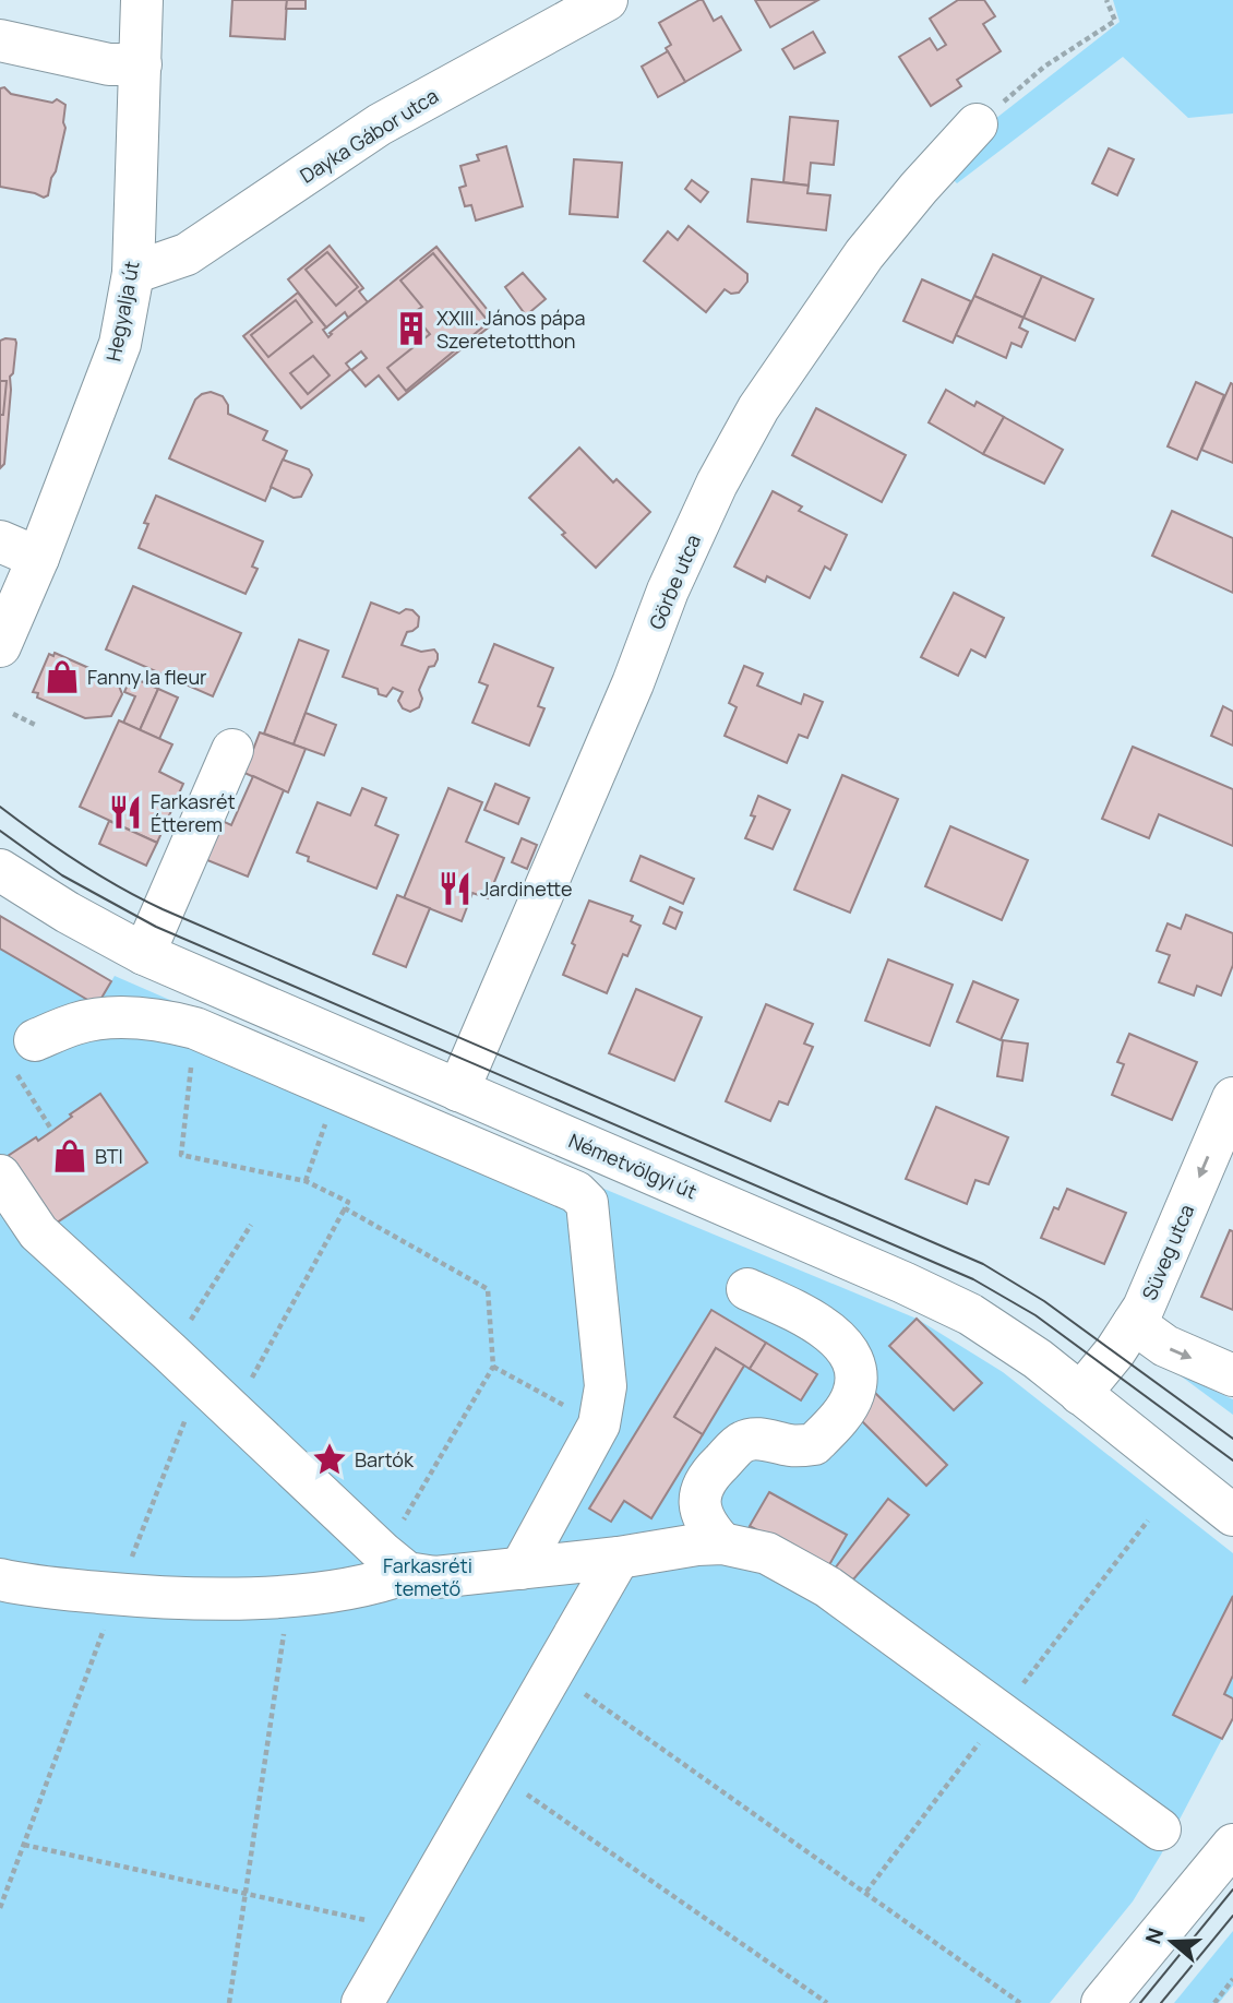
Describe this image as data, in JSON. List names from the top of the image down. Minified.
{"streets":{"street":["Dayka Gábor utca","Hegyalja út","Görbe utca","Németvölgyi út","Süveg utca"]},"crossings":[["Dayka Gábor utca","Hegyalja út"],["Görbe utca","Németvölgyi út"],["Németvölgyi út","Süveg utca"]],"one_way":["Süveg utca"],"parks":["Farkasréti temető"],"places":{"building":["XXIII. János pápa Szeretetotthon"],"shop":["Fanny la fleur","BTI"],"restaurant":["Farkasrét Étterem","Jardinette"],"place":["Bartók"]},"north":"left"}
